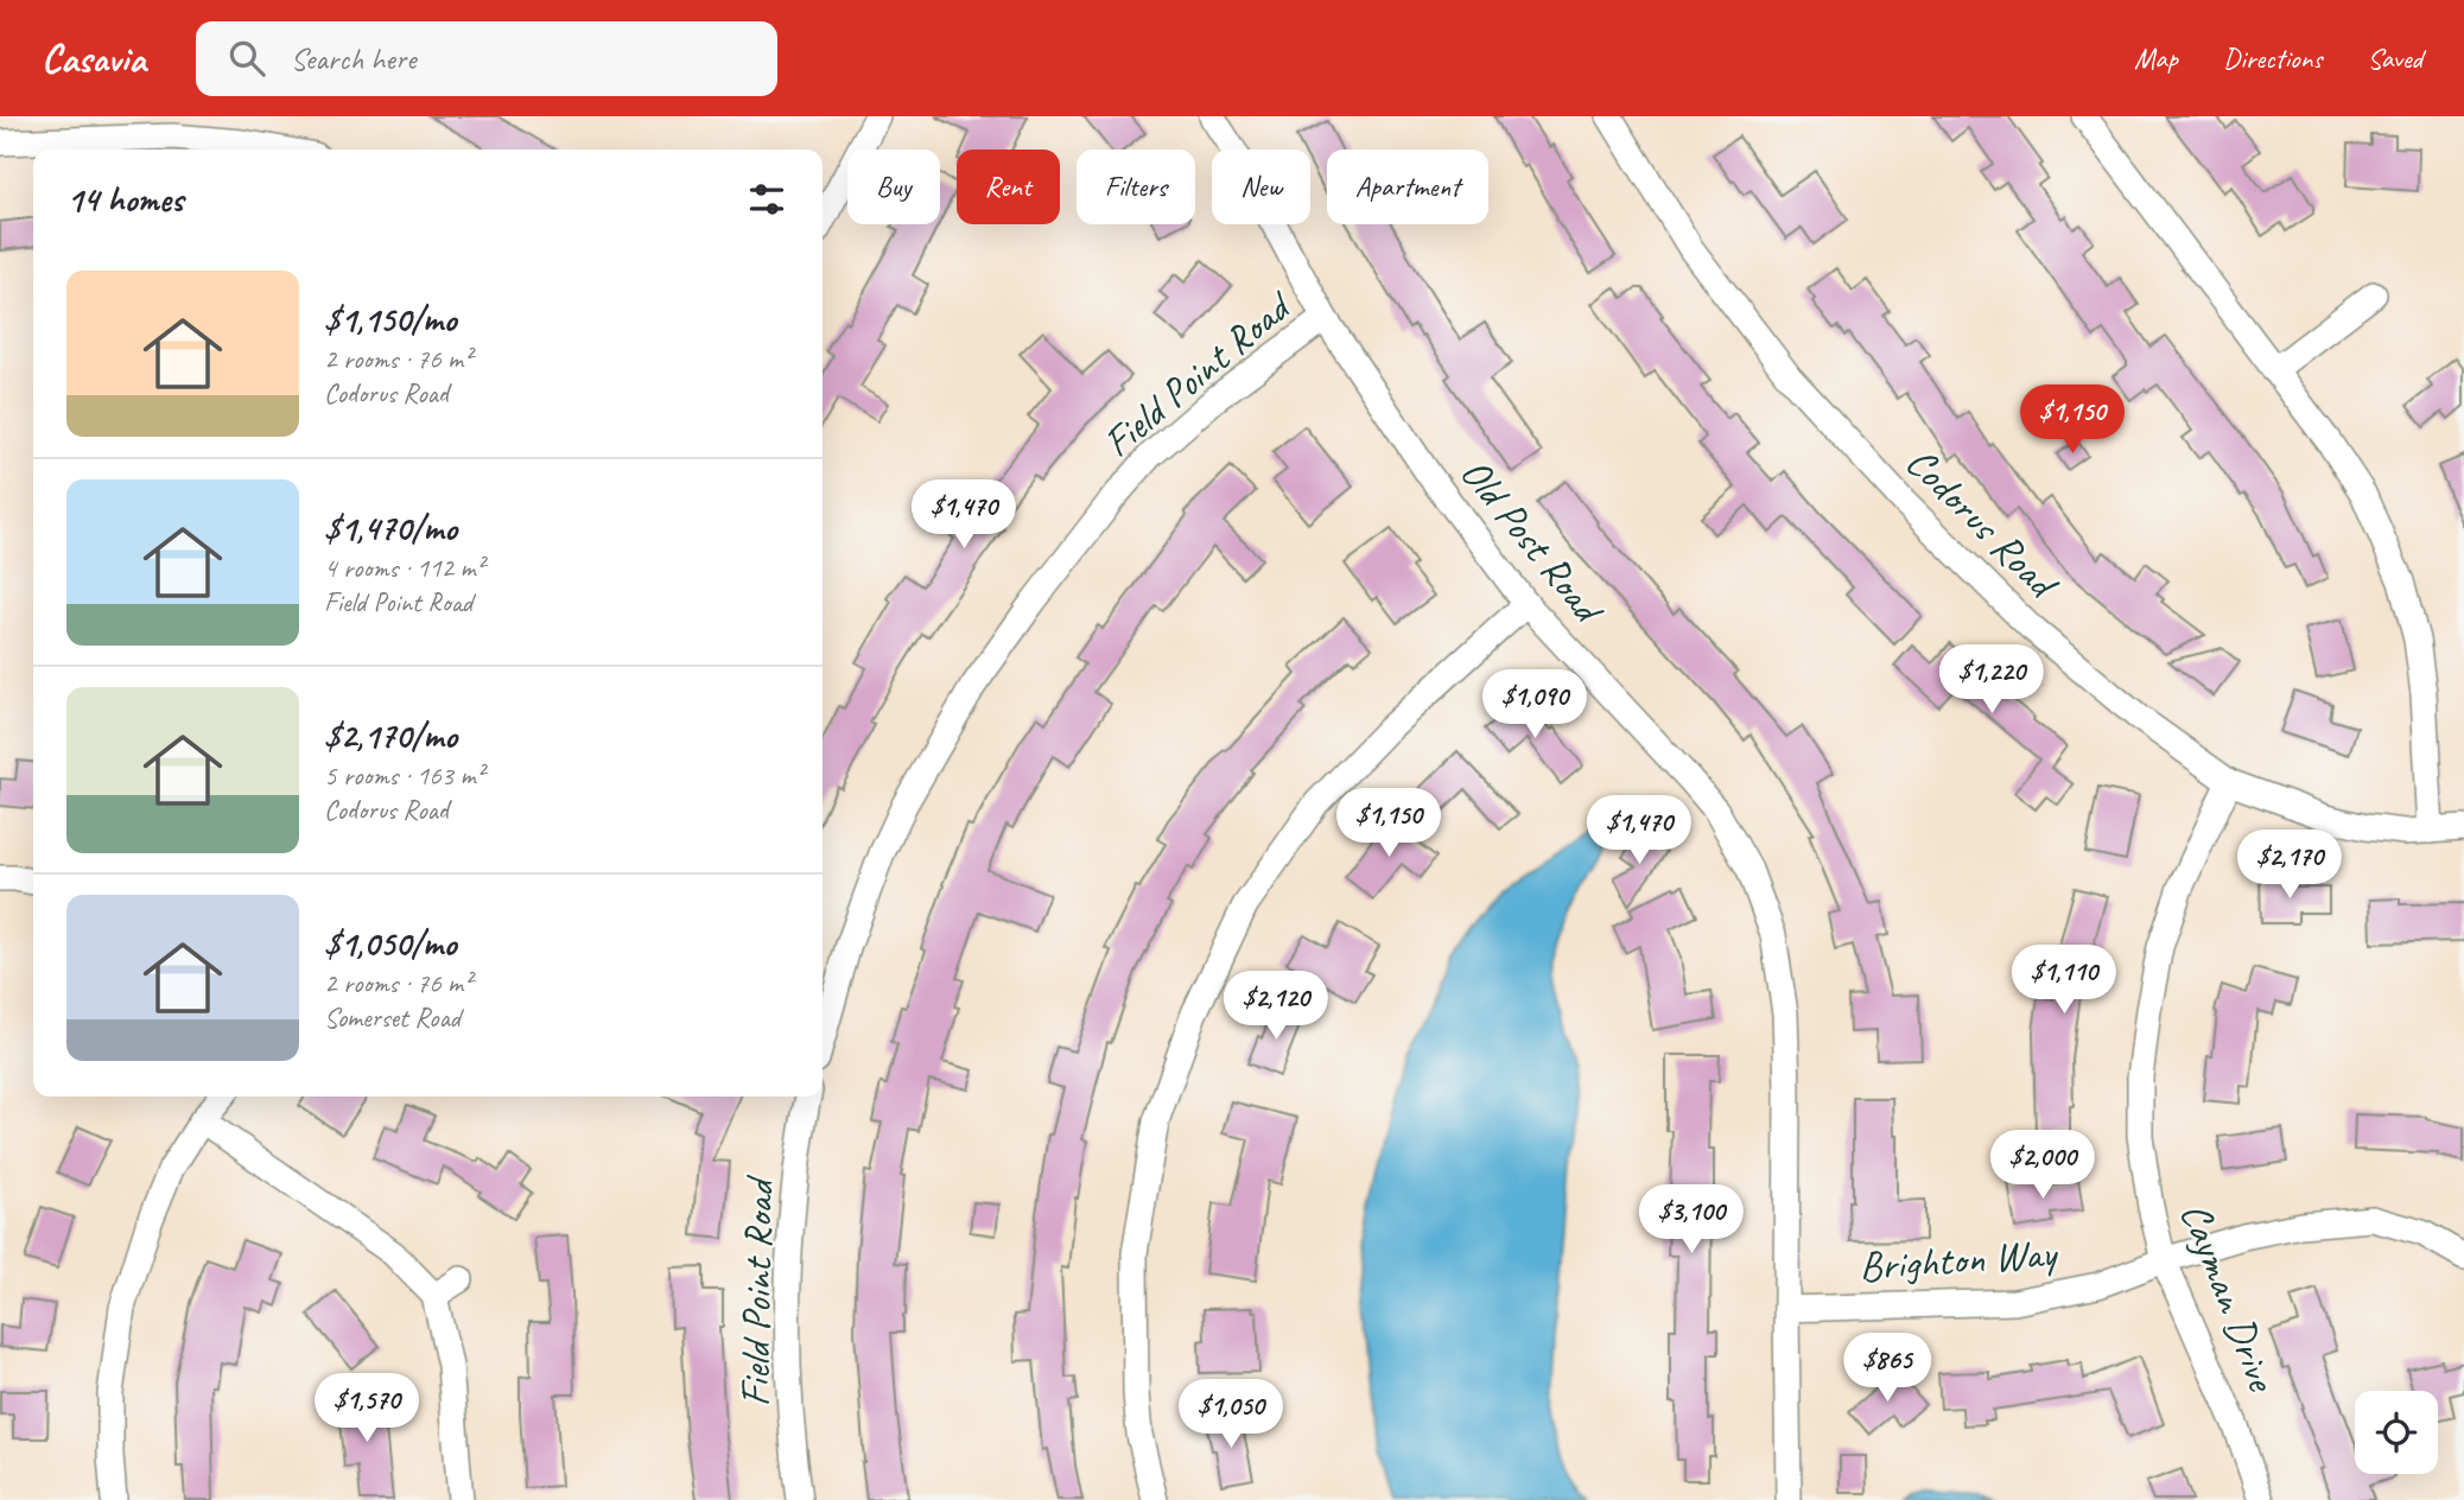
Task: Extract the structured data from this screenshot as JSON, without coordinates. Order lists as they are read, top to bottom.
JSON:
{
  "streets": {
    "street": [
      "Field Point Road",
      "Codorus Road",
      "Old Post Road",
      "Brighton Way",
      "Cayman Drive"
    ]
  },
  "crossings": [
    ["Field Point Road", "Old Post Road"],
    ["Codorus Road", "Cayman Drive"],
    ["Old Post Road", "Brighton Way"],
    ["Brighton Way", "Cayman Drive"]
  ],
  "page": {
    "header": "Casavia",
    "search": "Search here",
    "nav": ["Map", "Directions", "Saved"],
    "chip": [
      "Buy",
      "Rent",
      "Filters",
      "New",
      "Apartment"
    ],
    "heading": "14 homes",
    "list": [
      {
        "name": "$1,150/mo",
        "note": "2 rooms · 76 m² · Codorus Road"
      },
      {
        "name": "$1,470/mo",
        "note": "4 rooms · 112 m² · Field Point Road"
      },
      {
        "name": "$2,170/mo",
        "note": "5 rooms · 163 m² · Codorus Road"
      },
      {
        "name": "$1,050/mo",
        "note": "2 rooms · 76 m² · Somerset Road"
      }
    ],
    "price": [
      "$1,150",
      "$1,470",
      "$1,220",
      "$1,090",
      "$1,150",
      "$1,470",
      "$2,170",
      "$1,110",
      "$2,120",
      "$2,000",
      "$3,100",
      "$865",
      "$1,570",
      "$1,050"
    ]
  }
}
